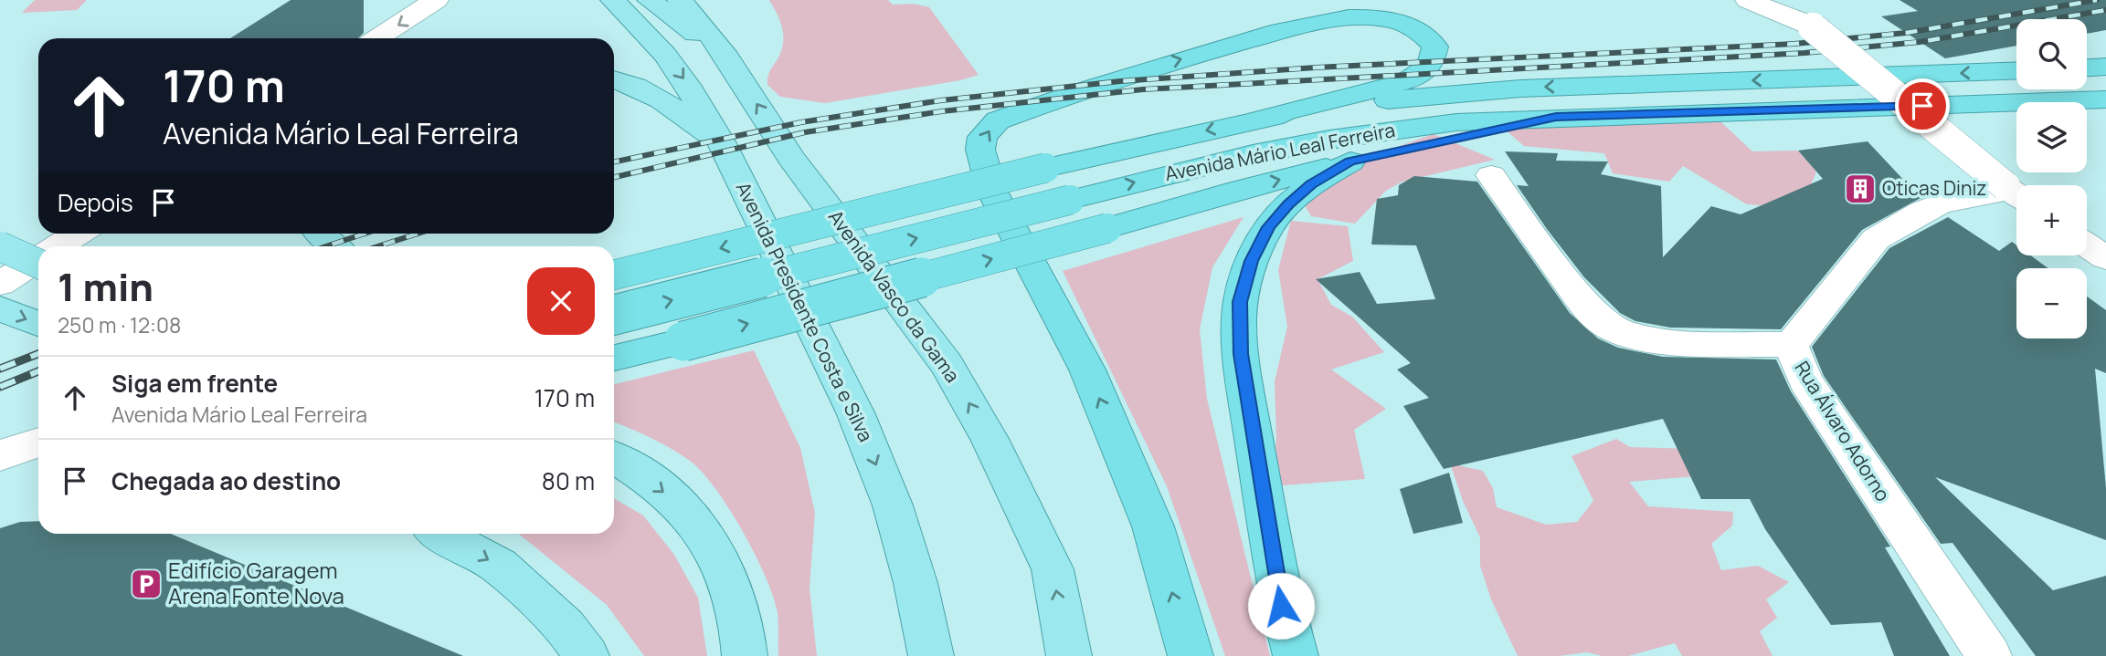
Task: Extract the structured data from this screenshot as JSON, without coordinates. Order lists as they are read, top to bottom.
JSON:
{
  "streets": {
    "highway": ["Avenida Mário Leal Ferreira"],
    "main road": ["Avenida Vasco da Gama", "Avenida Presidente Costa e Silva"],
    "street": ["Rua Álvaro Adorno"]
  },
  "places": {
    "building": ["Oticas Diniz"],
    "parking": ["Edifício Garagem Arena Fonte Nova"]
  },
  "page": {
    "map_buttons": ["+", "−"],
    "turn": ["170 m", "Avenida Mário Leal Ferreira"],
    "then": "Depois",
    "heading": ["1 min", "250 m · 12:08"],
    "list": [
      {
        "name": "Siga em frente",
        "note": "Avenida Mário Leal Ferreira",
        "value": "170 m"
      },
      {
        "name": "Chegada ao destino",
        "value": "80 m"
      }
    ]
  }
}
